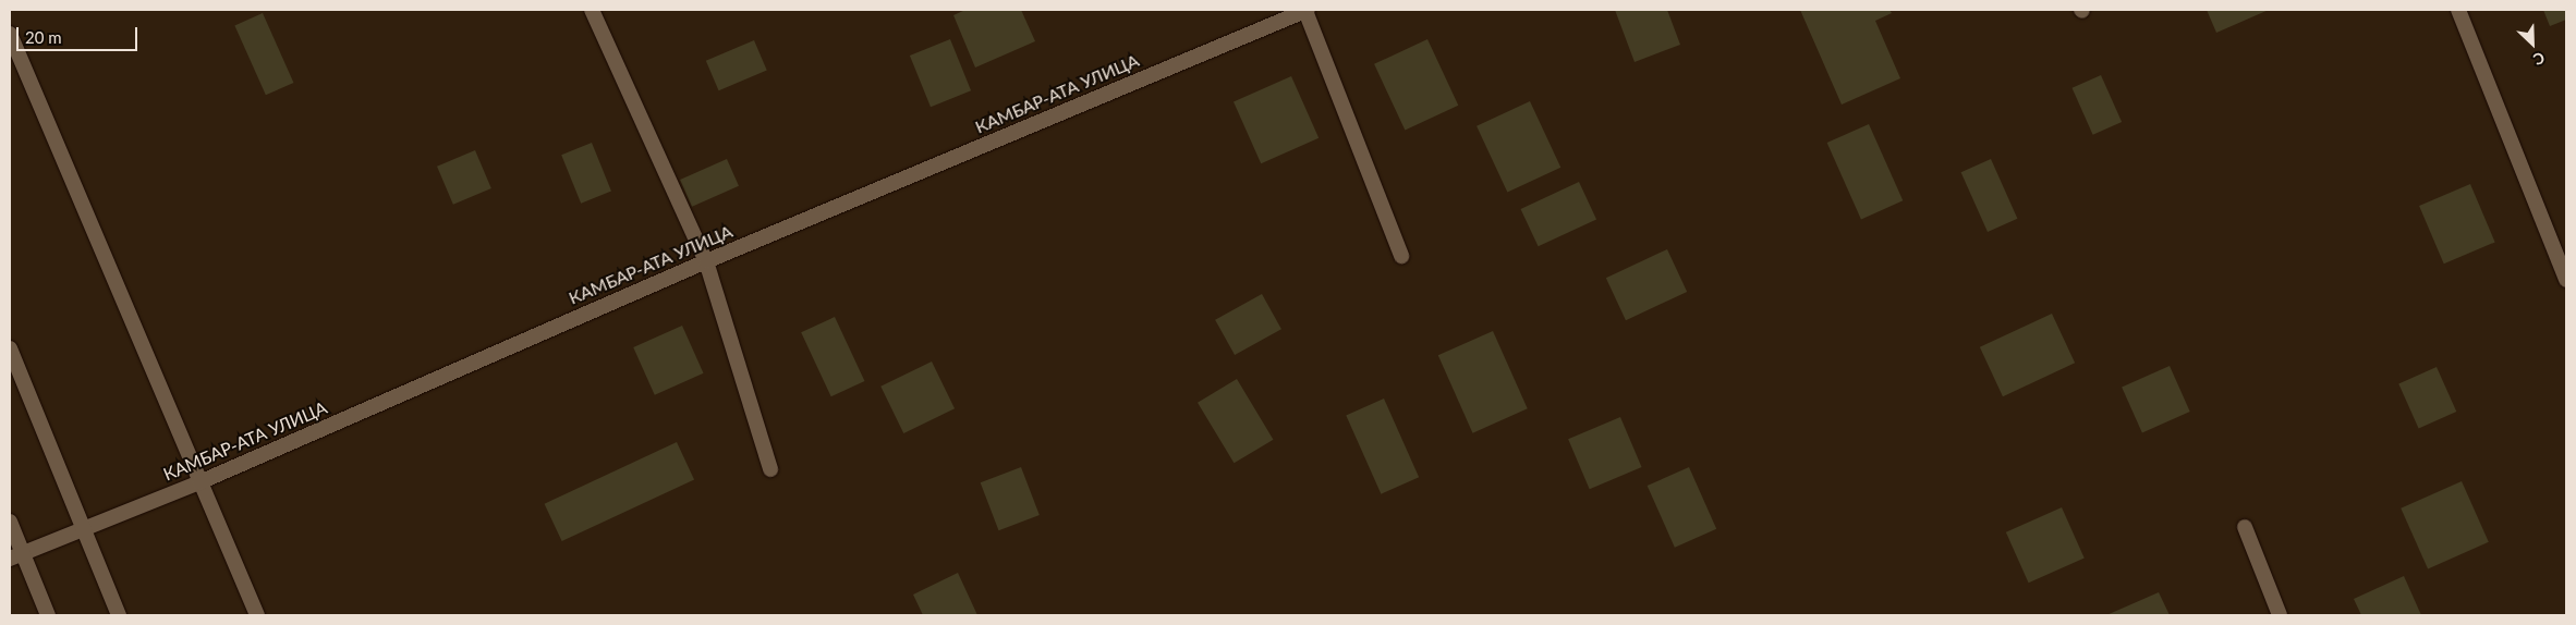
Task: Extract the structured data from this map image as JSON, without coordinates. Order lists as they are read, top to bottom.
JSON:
{
  "streets": {
    "street": ["КАМБАР-АТА УЛИЦА"]
  },
  "scale_bar": "20 m",
  "north": "bottom right"
}
